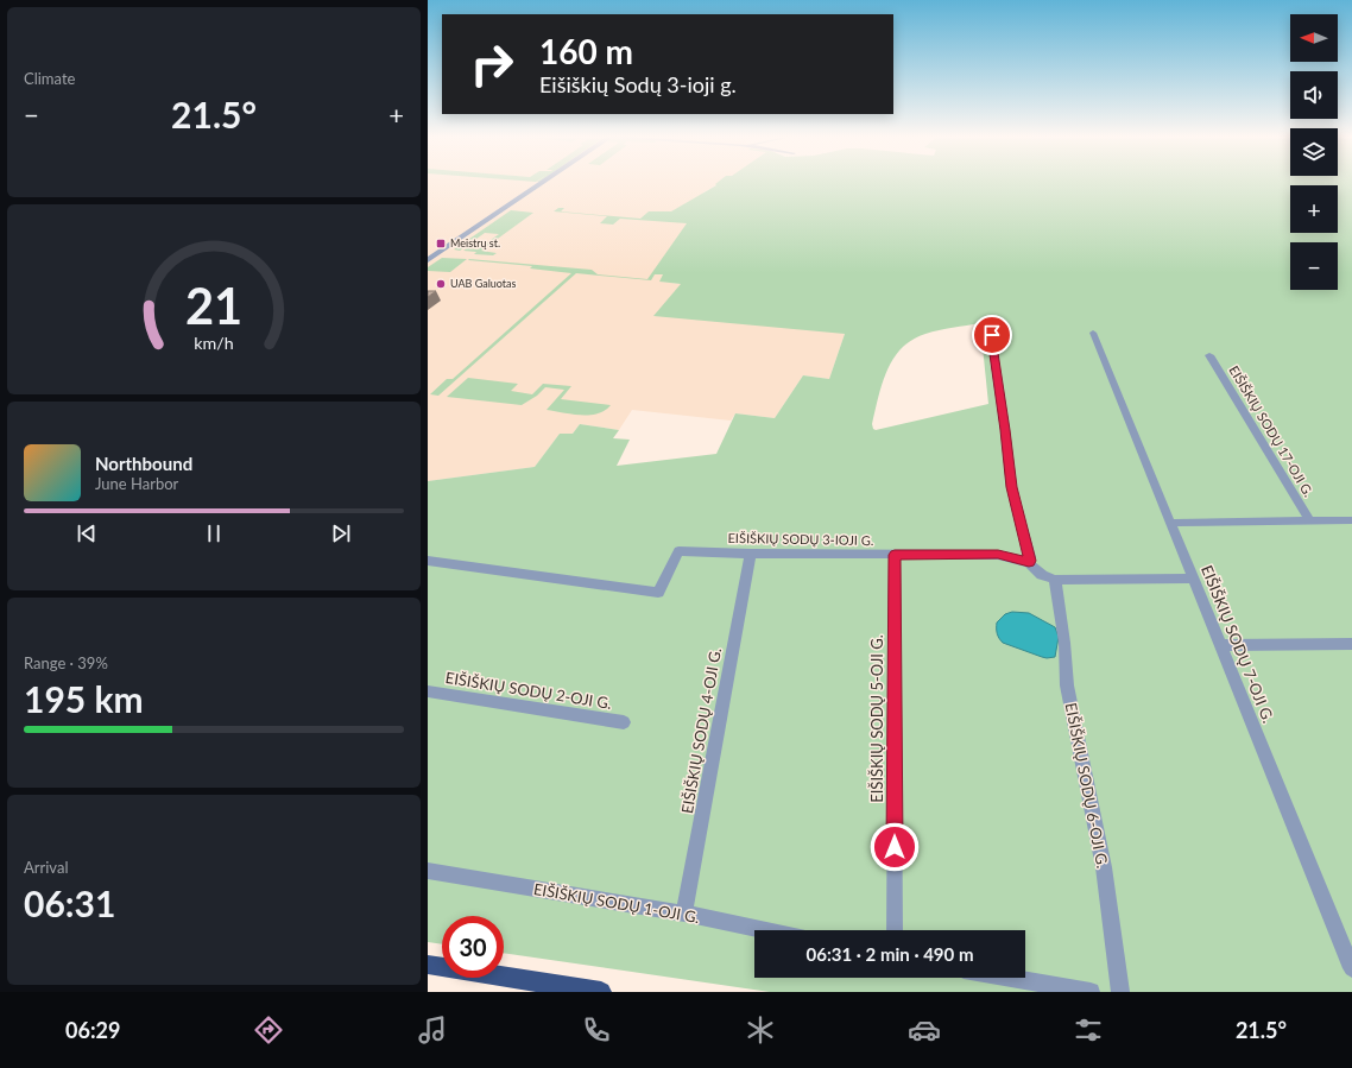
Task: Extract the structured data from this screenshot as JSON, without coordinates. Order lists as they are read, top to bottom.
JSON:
{
  "streets": {
    "street": [
      "EIŠIŠKIŲ SODŲ 17-OJI G.",
      "EIŠIŠKIŲ SODŲ 3-IOJI G.",
      "EIŠIŠKIŲ SODŲ 7-OJI G.",
      "EIŠIŠKIŲ SODŲ 2-OJI G.",
      "EIŠIŠKIŲ SODŲ 5-OJI G.",
      "EIŠIŠKIŲ SODŲ 4-OJI G.",
      "EIŠIŠKIŲ SODŲ 6-OJI G.",
      "EIŠIŠKIŲ SODŲ 1-OJI G."
    ]
  },
  "crossings": [
    ["EIŠIŠKIŲ SODŲ 3-IOJI G.", "EIŠIŠKIŲ SODŲ 7-OJI G."],
    ["EIŠIŠKIŲ SODŲ 3-IOJI G.", "EIŠIŠKIŲ SODŲ 5-OJI G."],
    ["EIŠIŠKIŲ SODŲ 3-IOJI G.", "EIŠIŠKIŲ SODŲ 4-OJI G."],
    ["EIŠIŠKIŲ SODŲ 3-IOJI G.", "EIŠIŠKIŲ SODŲ 6-OJI G."],
    ["EIŠIŠKIŲ SODŲ 4-OJI G.", "EIŠIŠKIŲ SODŲ 1-OJI G."]
  ],
  "places": {
    "transit": ["Meistrų st."],
    "other": ["UAB Galuotas"]
  },
  "north": "left",
  "page": {
    "tile": [
      "Climate",
      ["Range · 39%", "195 km"],
      ["Arrival", "06:31"]
    ],
    "map_buttons": ["+", "−"],
    "turn": ["160 m", "Eišiškių Sodų 3-ioji g."],
    "heat": ["−", "21.5°", "+"],
    "song": ["Northbound", "June Harbor"],
    "limit": "30",
    "trip": "06:31 · 2 min · 490 m",
    "tabs": ["06:29", "21.5°"],
    "gauge": ["21", "km/h"]
  }
}
